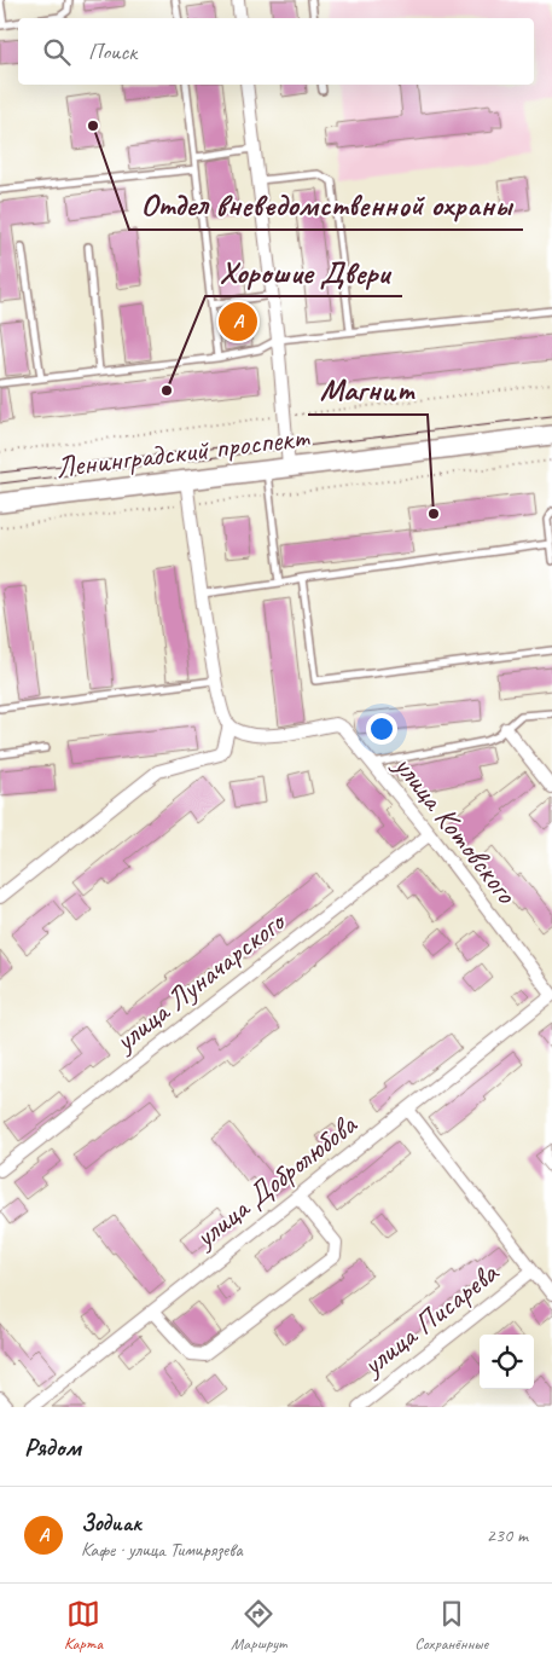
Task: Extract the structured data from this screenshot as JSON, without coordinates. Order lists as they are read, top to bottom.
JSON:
{
  "streets": {
    "main road": ["Ленинградский проспект"],
    "street": [
      "улица Котовского",
      "улица Луначарского",
      "улица Добролюбова",
      "улица Писарева"
    ]
  },
  "crossings": [
    ["улица Котовского", "улица Луначарского"],
    ["улица Котовского", "улица Добролюбова"]
  ],
  "places": ["Отдел вневедомственной охраны", "Хорошие Двери", "Магнит"],
  "page": {
    "search": "Поиск",
    "pins": "A",
    "heading": "Рядом",
    "list": [
      {
        "mark": "A",
        "name": "Зодиак",
        "note": "Кафе · улица Тимирязева",
        "value": "230 m"
      }
    ],
    "nav": ["Карта", "Маршрут", "Сохранённые"]
  }
}
